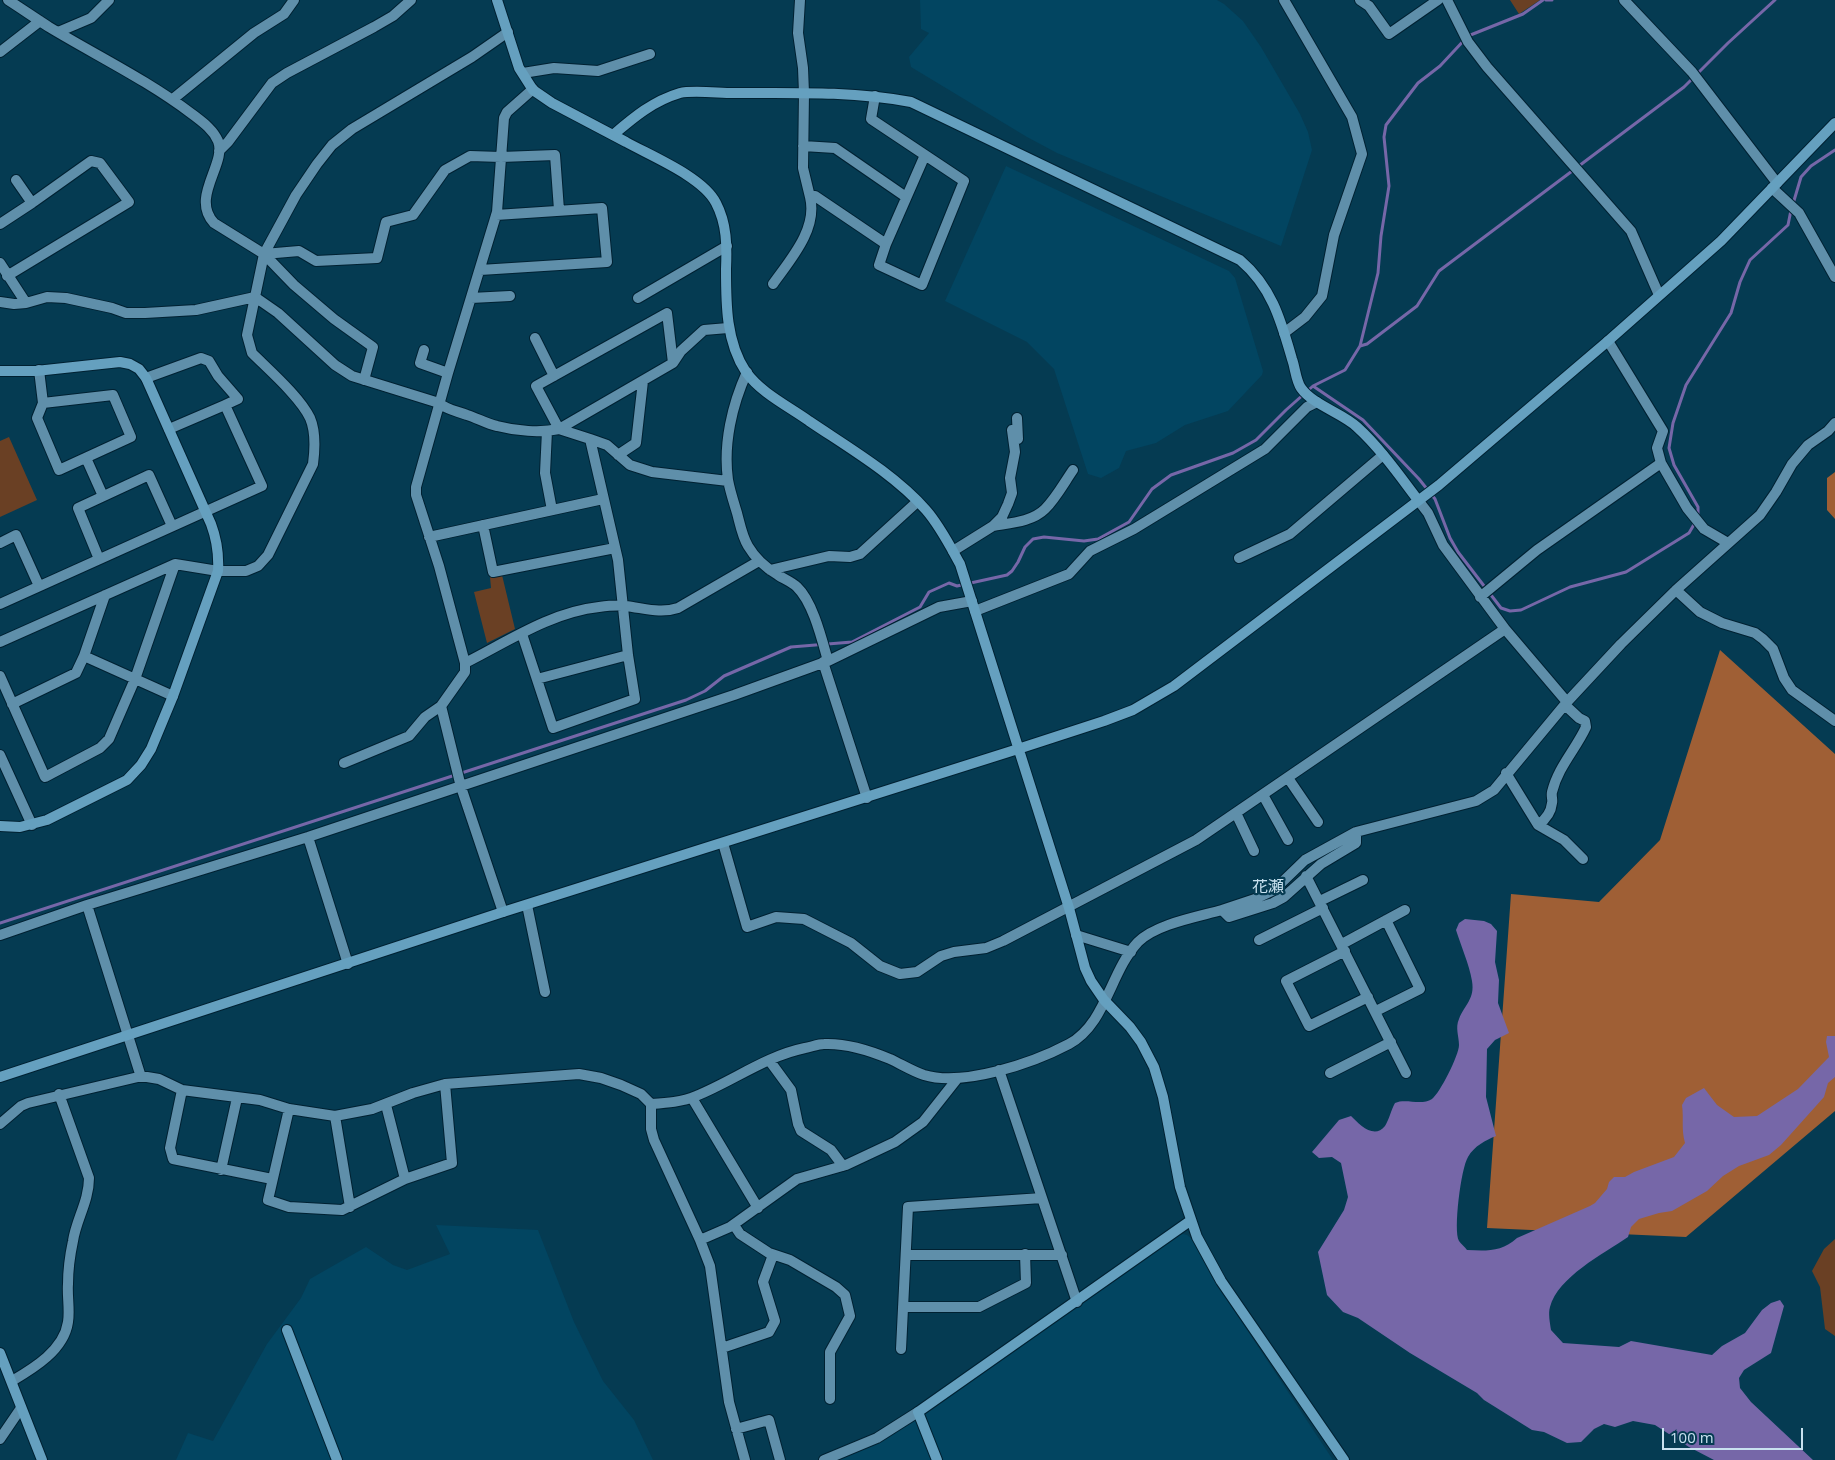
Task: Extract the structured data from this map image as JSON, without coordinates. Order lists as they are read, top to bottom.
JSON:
{
  "districts": ["花瀬"],
  "scale_bar": "100 m"
}
